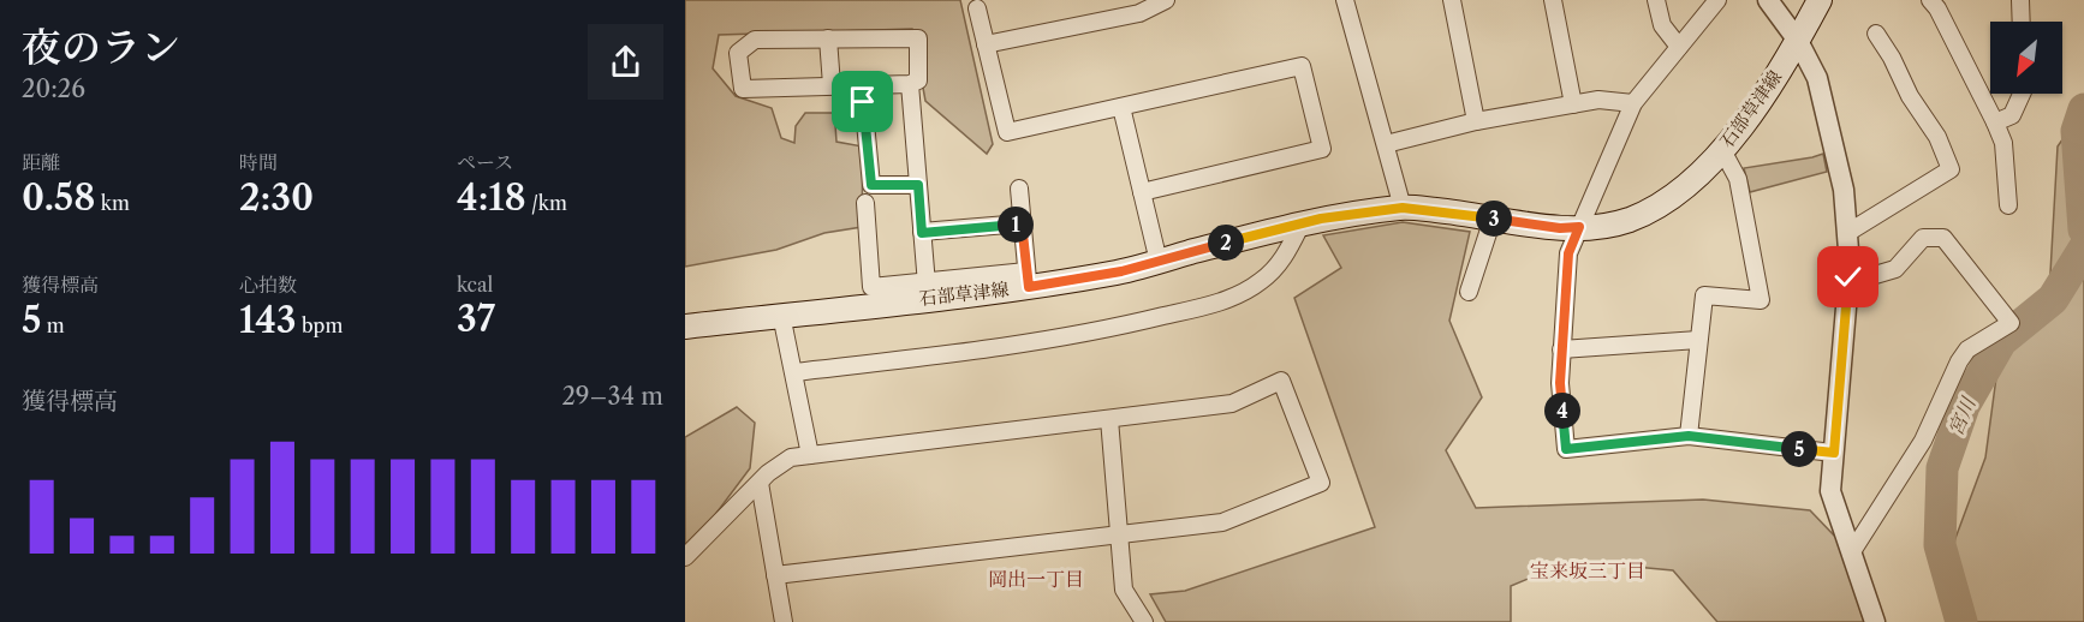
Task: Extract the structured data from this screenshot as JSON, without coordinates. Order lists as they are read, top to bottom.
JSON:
{
  "streets": {
    "main road": ["石部草津線"]
  },
  "districts": ["宝来坂三丁目", "岡出一丁目"],
  "water": ["宮川"],
  "north": "bottom left",
  "page": {
    "heading": ["夜のラン", "20:26"],
    "stats": [
      ["距離", "0.58 km"],
      ["時間", "2:30"],
      ["ペース", "4:18 /km"],
      ["獲得標高", "5 m"],
      ["心拍数", "143 bpm"],
      ["kcal", "37"]
    ],
    "pins": [
      "3",
      "1",
      "2",
      "4",
      "5"
    ],
    "chart": ["獲得標高", "29–34 m"]
  }
}
